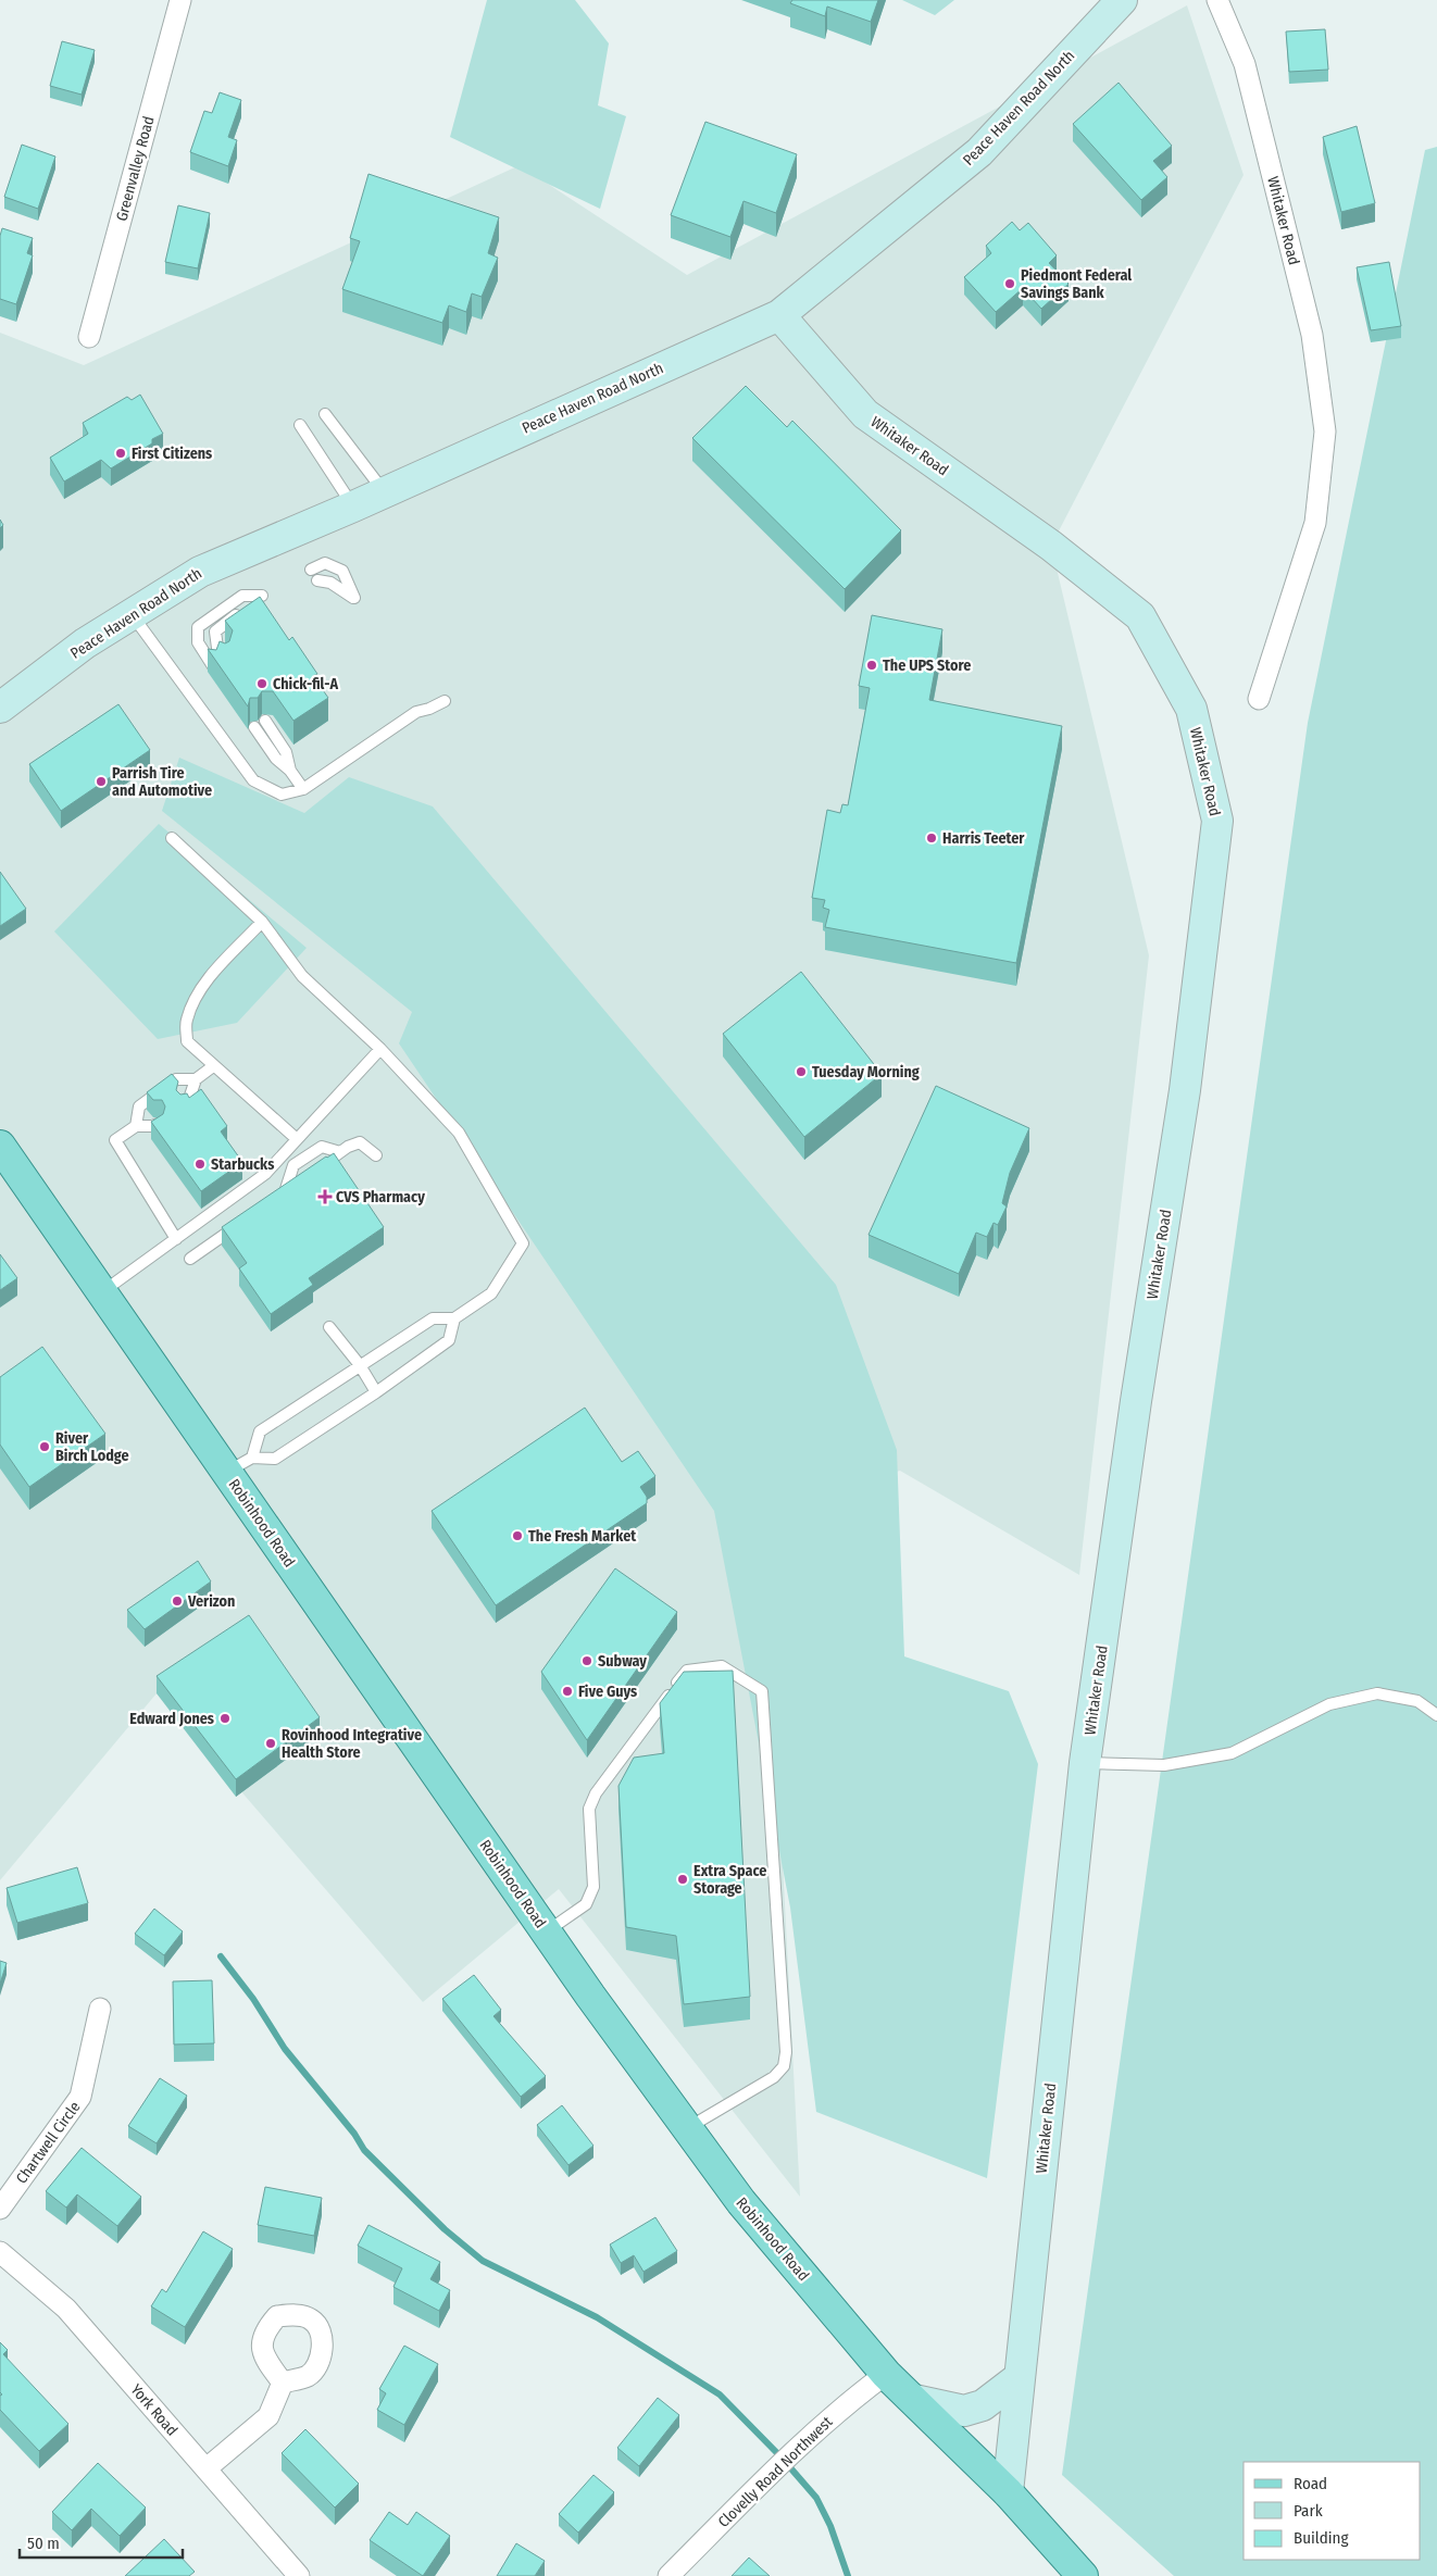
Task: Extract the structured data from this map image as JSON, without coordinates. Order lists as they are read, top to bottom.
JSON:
{
  "streets": {
    "main road": ["Robinhood Road"],
    "street": [
      "Peace Haven Road North",
      "Greenvalley Road",
      "Whitaker Road",
      "Chartwell Circle",
      "York Road",
      "Clovelly Road Northwest"
    ]
  },
  "crossings": [
    ["Peace Haven Road North", "Whitaker Road"],
    ["Whitaker Road", "Robinhood Road"],
    ["Robinhood Road", "Clovelly Road Northwest"]
  ],
  "places": {
    "other": [
      "Piedmont Federal Savings Bank",
      "First Citizens",
      "The UPS Store",
      "Chick-fil-A",
      "Parrish Tire and Automotive",
      "Harris Teeter",
      "Tuesday Morning",
      "Starbucks",
      "River Birch Lodge",
      "The Fresh Market",
      "Verizon",
      "Subway",
      "Five Guys",
      "Edward Jones",
      "Rovinhood Integrative Health Store",
      "Extra Space Storage"
    ],
    "health": ["CVS Pharmacy"]
  },
  "legend": ["Road", "Park", "Building"],
  "scale_bar": "50 m"
}
